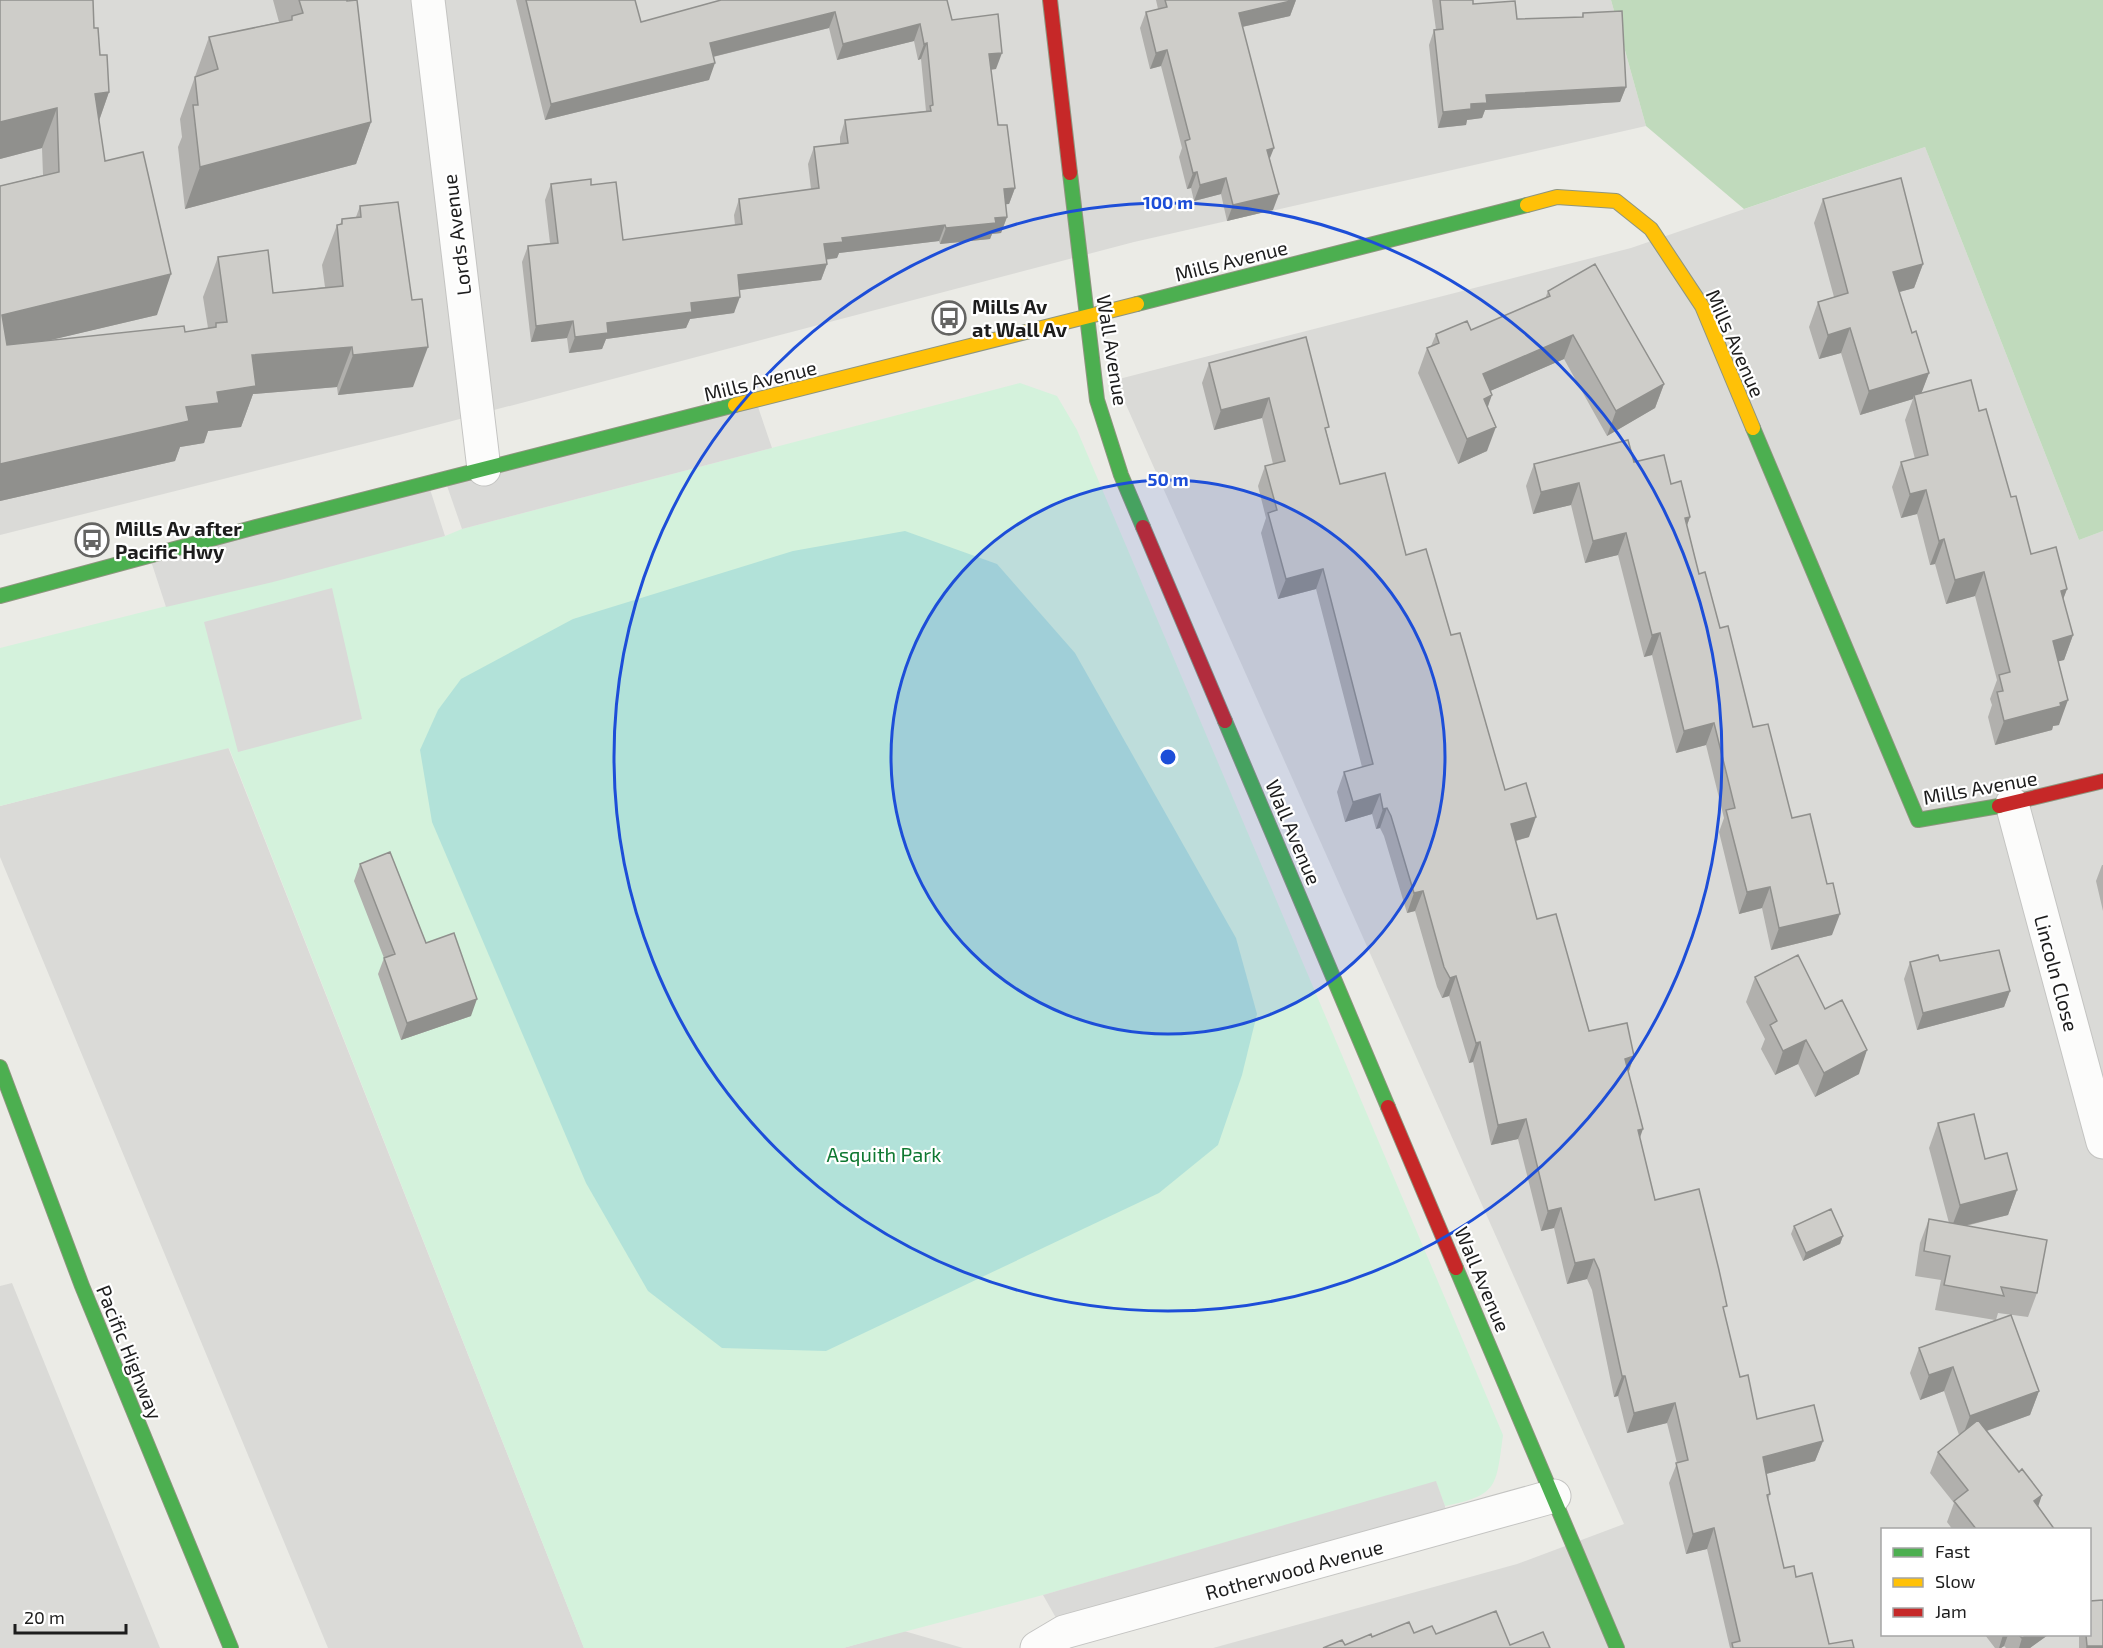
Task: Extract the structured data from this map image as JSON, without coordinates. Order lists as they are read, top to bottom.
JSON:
{
  "streets": {
    "street": [
      "Lords Avenue",
      "Mills Avenue",
      "Wall Avenue",
      "Lincoln Close",
      "Pacific Highway",
      "Rotherwood Avenue"
    ]
  },
  "crossings": [
    ["Lords Avenue", "Mills Avenue"],
    ["Mills Avenue", "Wall Avenue"],
    ["Mills Avenue", "Lincoln Close"],
    ["Wall Avenue", "Rotherwood Avenue"]
  ],
  "parks": ["Asquith Park"],
  "places": {
    "bus stop": ["Mills Av at Wall Av", "Mills Av after Pacific Hwy"]
  },
  "legend": ["Fast", "Slow", "Jam"],
  "scale_bar": "20 m",
  "rings": ["100 m", "50 m"]
}
